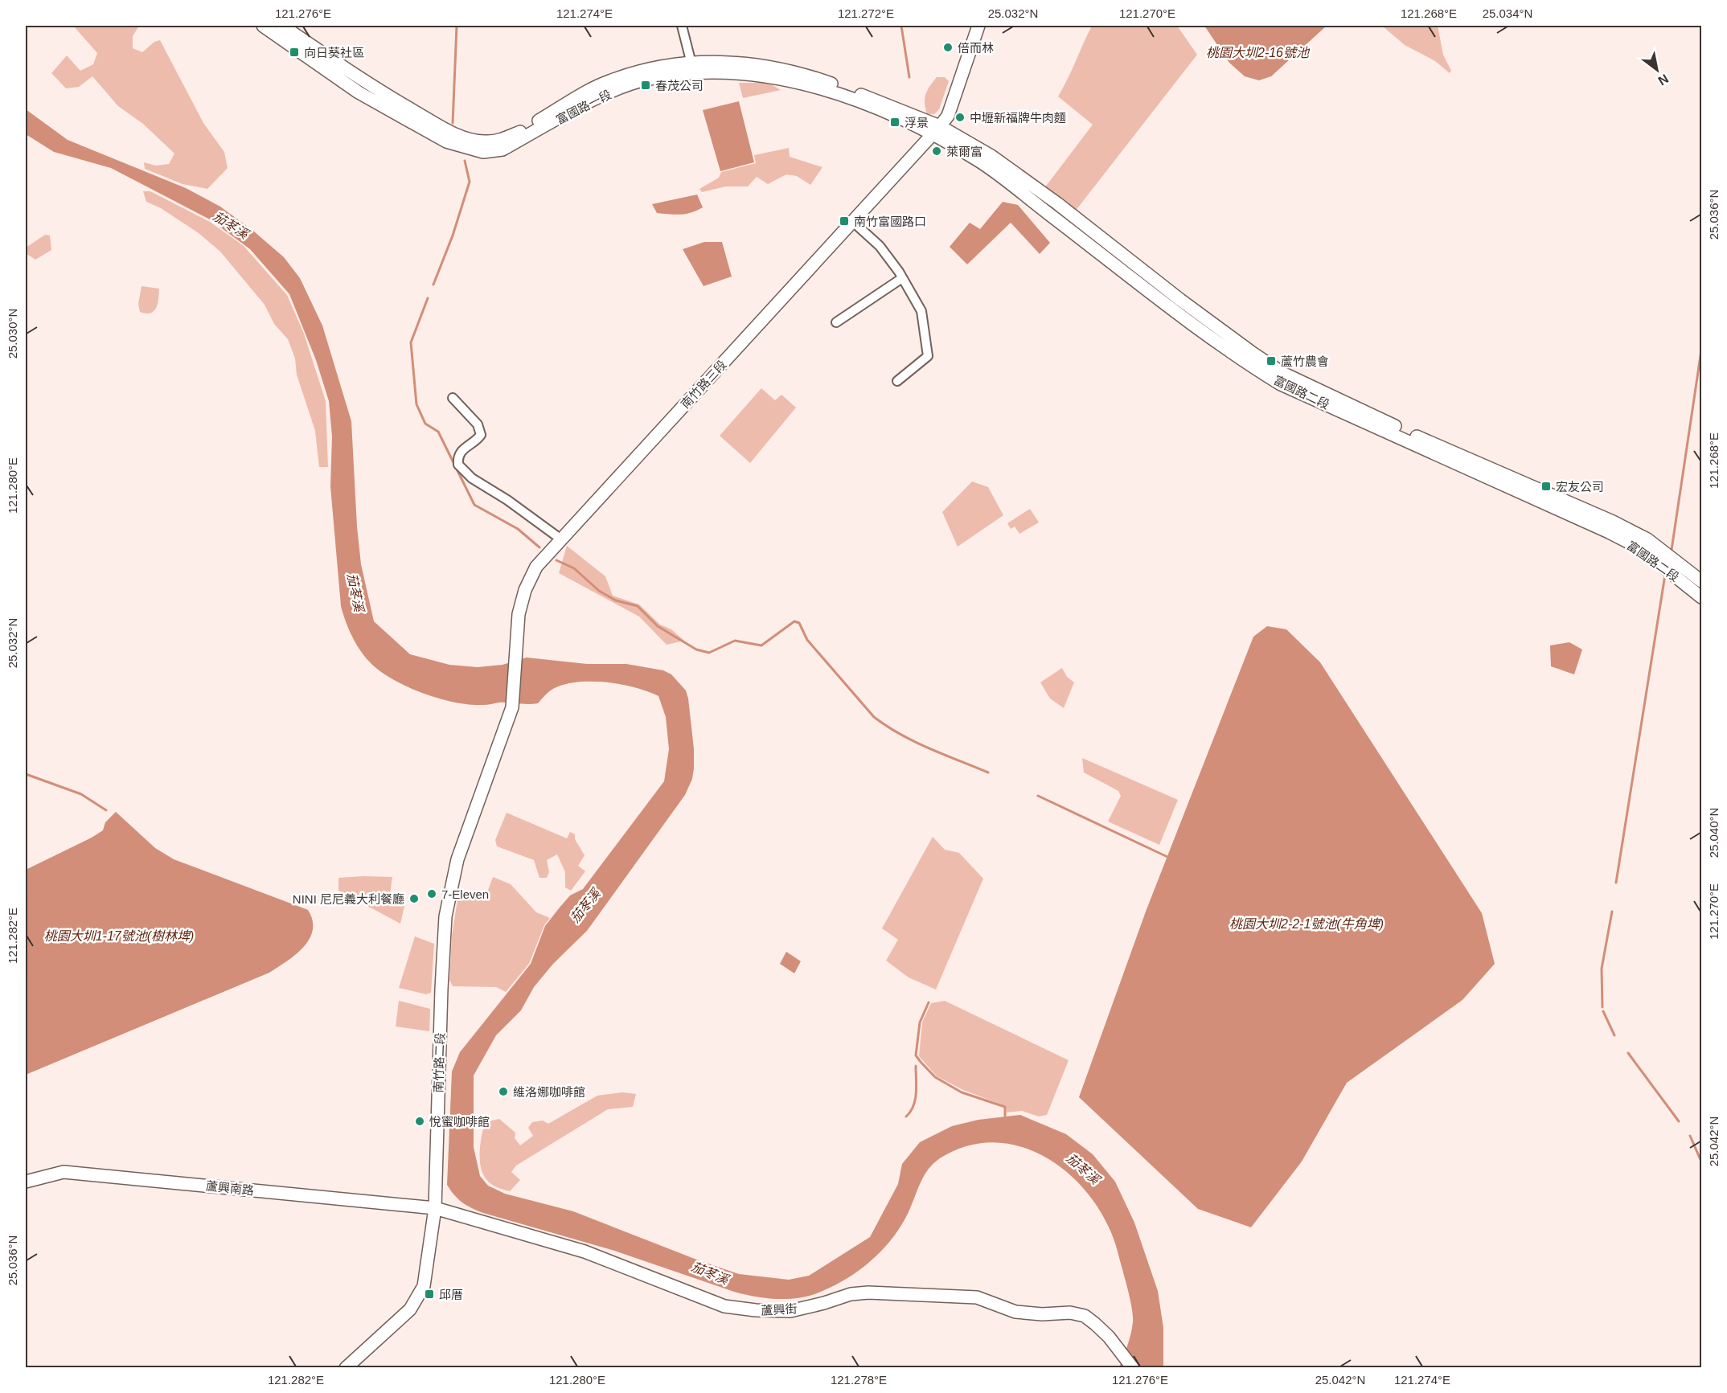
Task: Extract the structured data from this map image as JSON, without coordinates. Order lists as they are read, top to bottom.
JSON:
{
  "streets": {
    "street": [
      "富國路一段",
      "南竹路三段",
      "富國路二段",
      "南竹路二段",
      "蘆興南路",
      "蘆興街"
    ]
  },
  "crossings": [
    ["富國路一段", "南竹路三段"],
    ["富國路一段", "富國路二段"],
    ["南竹路三段", "富國路二段"],
    ["南竹路三段", "南竹路二段"],
    ["南竹路二段", "蘆興南路"],
    ["南竹路二段", "蘆興街"],
    ["蘆興南路", "蘆興街"]
  ],
  "water": [
    "桃園大圳2-16號池",
    "茄苳溪",
    "桃園大圳2-2-1號池(牛角埤)",
    "桃園大圳1-17號池(樹林埤)"
  ],
  "places": {
    "other": [
      "倍而林",
      "中壢新福牌牛肉麵",
      "萊爾富",
      "7-Eleven",
      "NINI 尼尼義大利餐廳",
      "維洛娜咖啡館",
      "悅蜜咖啡館"
    ],
    "transit": [
      "向日葵社區",
      "春茂公司",
      "浮景",
      "南竹富國路口",
      "蘆竹農會",
      "宏友公司",
      "邱厝"
    ]
  },
  "north": "bottom right",
  "coordinates": [
    "121.276°E",
    "121.274°E",
    "121.272°E",
    "25.032°N",
    "121.270°E",
    "121.268°E",
    "25.034°N",
    "25.036°N",
    "25.030°N",
    "121.280°E",
    "25.040°N",
    "121.282°E",
    "25.042°N",
    "121.278°E"
  ]
}
